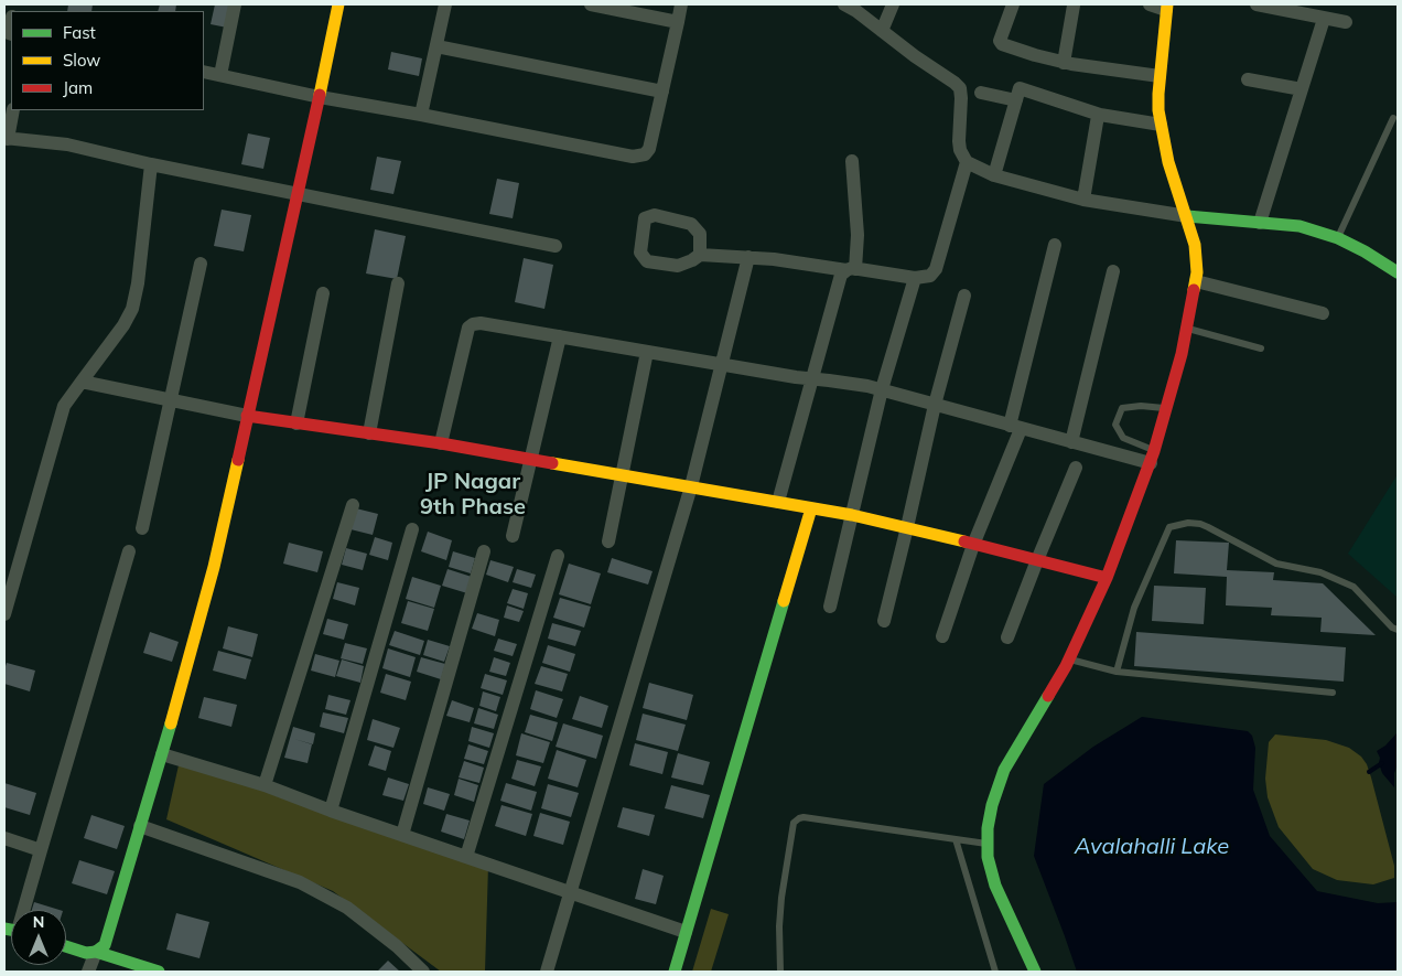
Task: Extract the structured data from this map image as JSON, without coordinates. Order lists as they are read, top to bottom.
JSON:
{
  "districts": ["JP Nagar 9th Phase"],
  "water": ["Avalahalli Lake"],
  "legend": ["Fast", "Slow", "Jam"],
  "north": "top"
}
